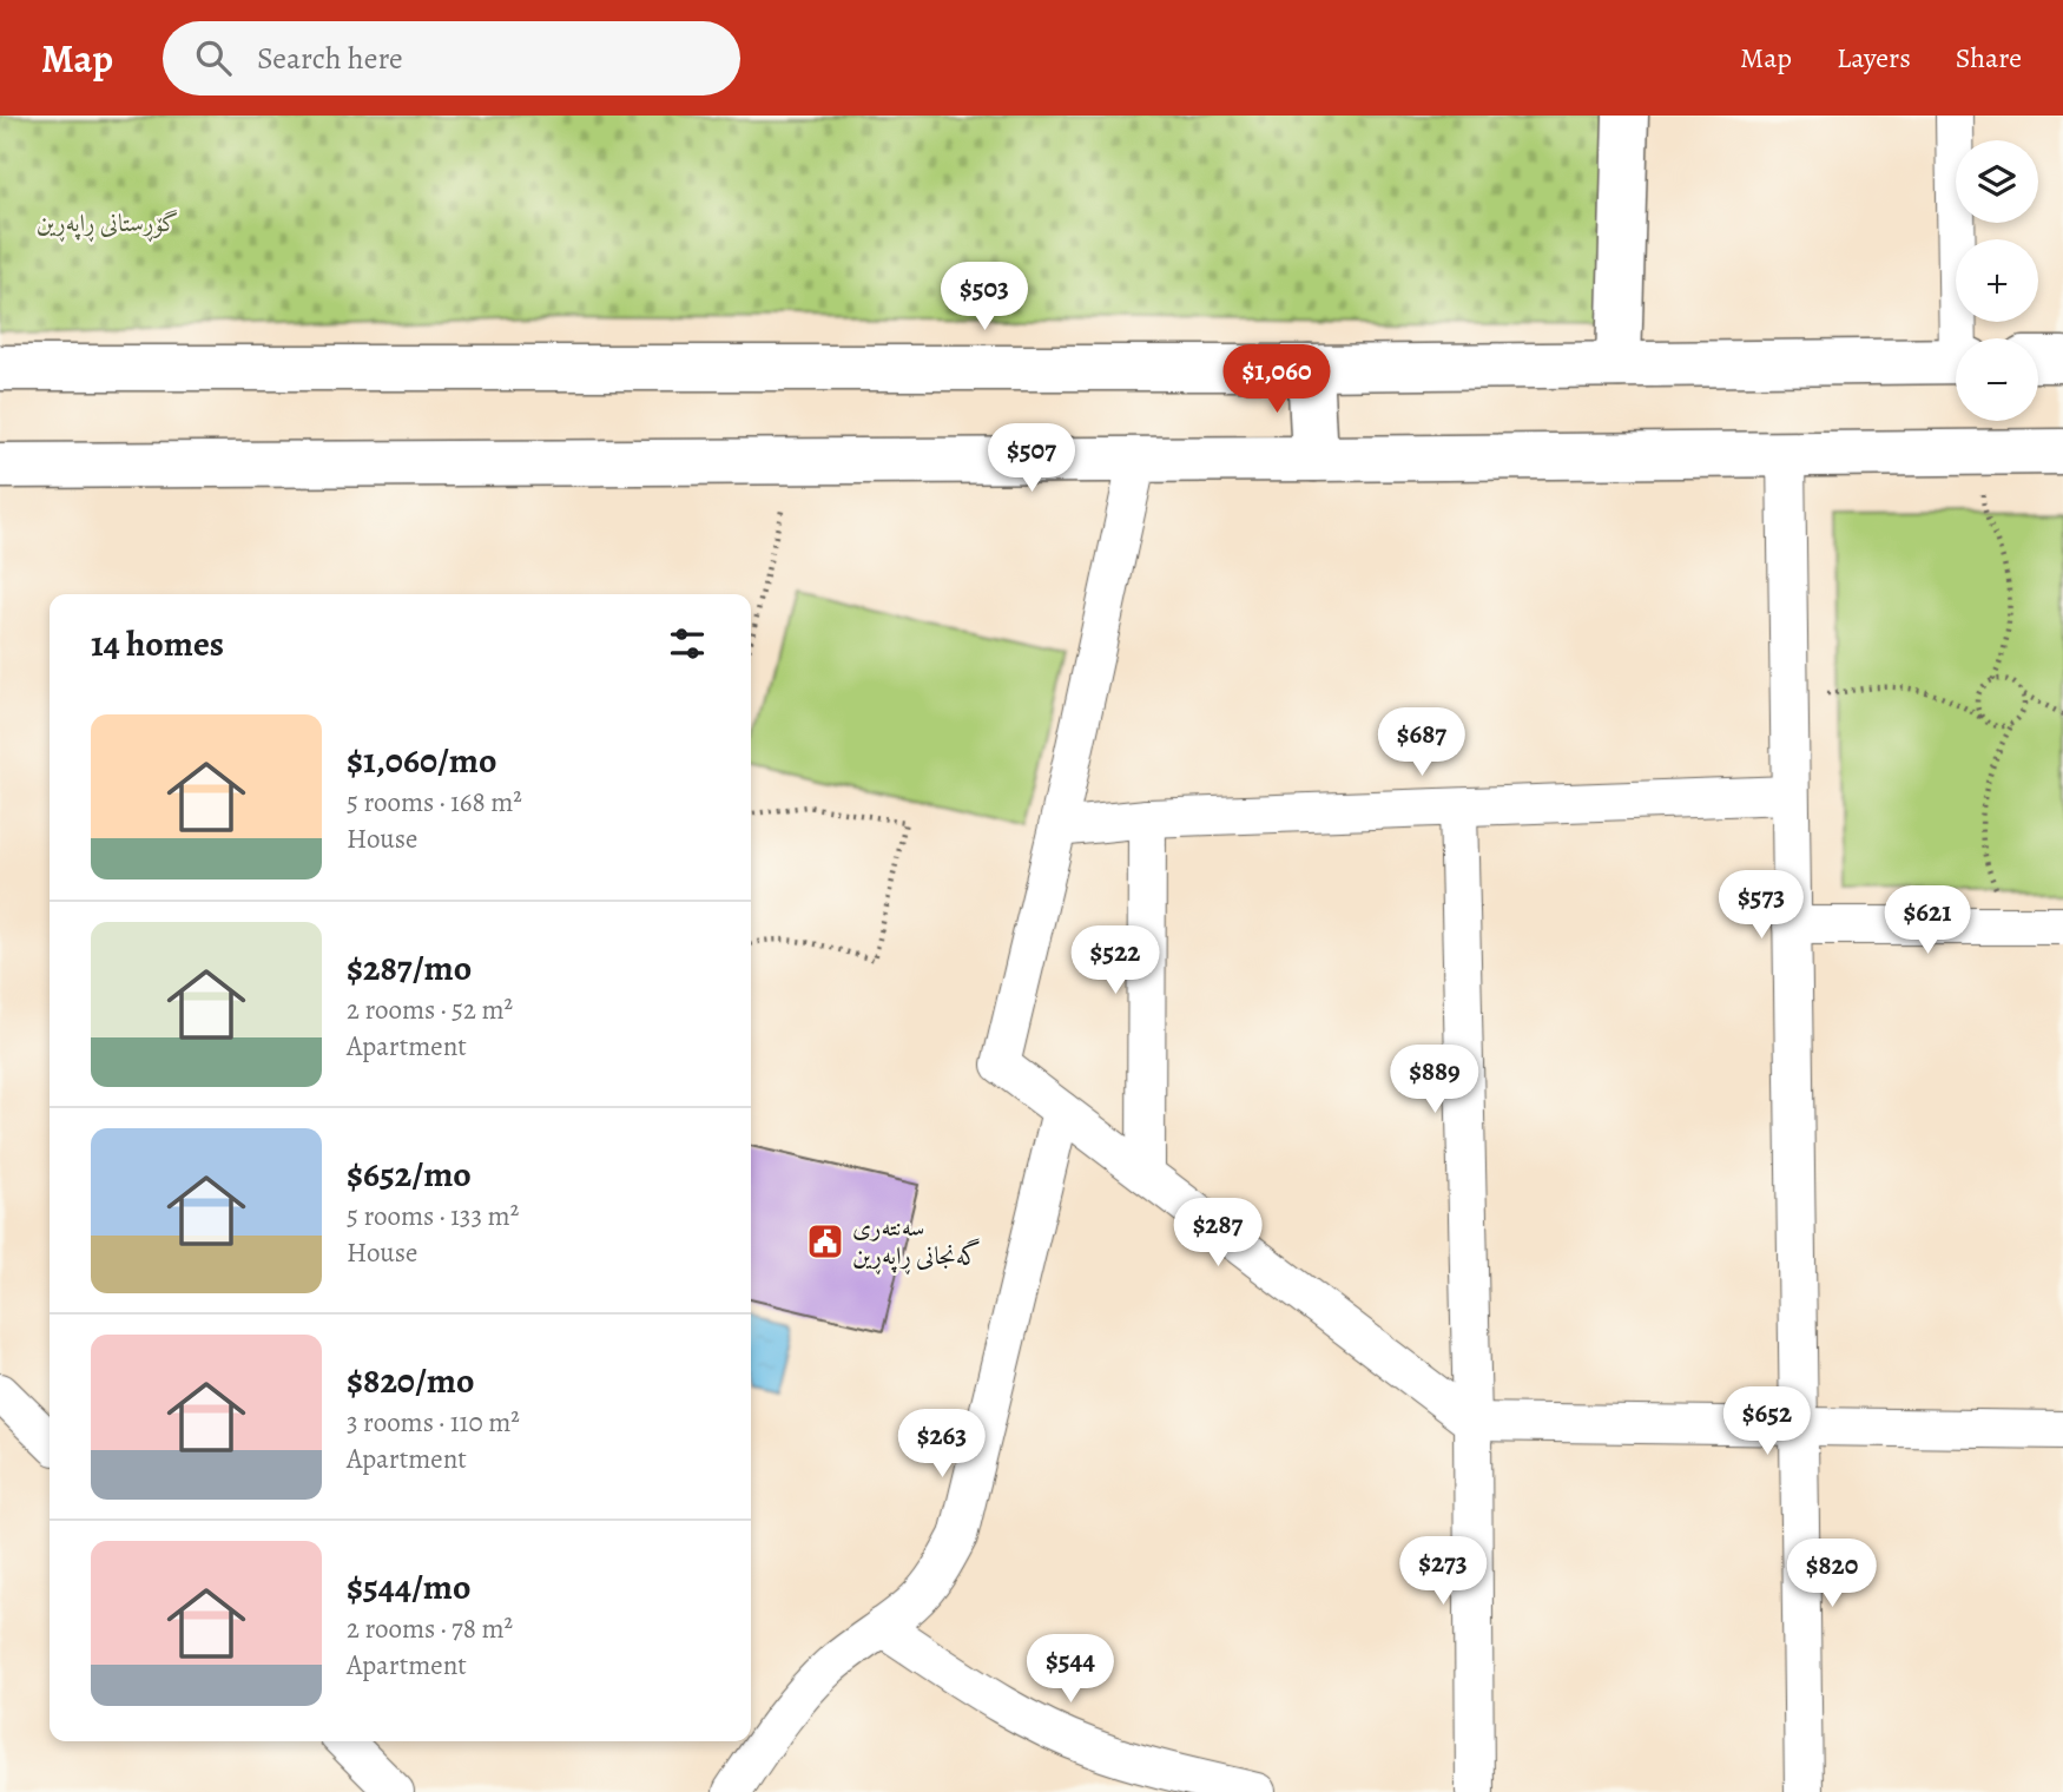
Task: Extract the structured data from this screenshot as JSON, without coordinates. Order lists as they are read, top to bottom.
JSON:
{
  "parks": ["گۆڕستانی ڕاپەڕین"],
  "places": {
    "public building": ["سەنتەری گەنجانی ڕاپەڕین"]
  },
  "page": {
    "header": "Map",
    "search": "Search here",
    "nav": ["Map", "Layers", "Share"],
    "map_buttons": ["+", "−"],
    "price": [
      "$503",
      "$1,060",
      "$507",
      "$687",
      "$573",
      "$621",
      "$522",
      "$889",
      "$287",
      "$652",
      "$263",
      "$273",
      "$820",
      "$544"
    ],
    "heading": "14 homes",
    "list": [
      {
        "name": "$1,060/mo",
        "note": "5 rooms · 168 m² · House"
      },
      {
        "name": "$287/mo",
        "note": "2 rooms · 52 m² · Apartment"
      },
      {
        "name": "$652/mo",
        "note": "5 rooms · 133 m² · House"
      },
      {
        "name": "$820/mo",
        "note": "3 rooms · 110 m² · Apartment"
      },
      {
        "name": "$544/mo",
        "note": "2 rooms · 78 m² · Apartment"
      }
    ]
  }
}
